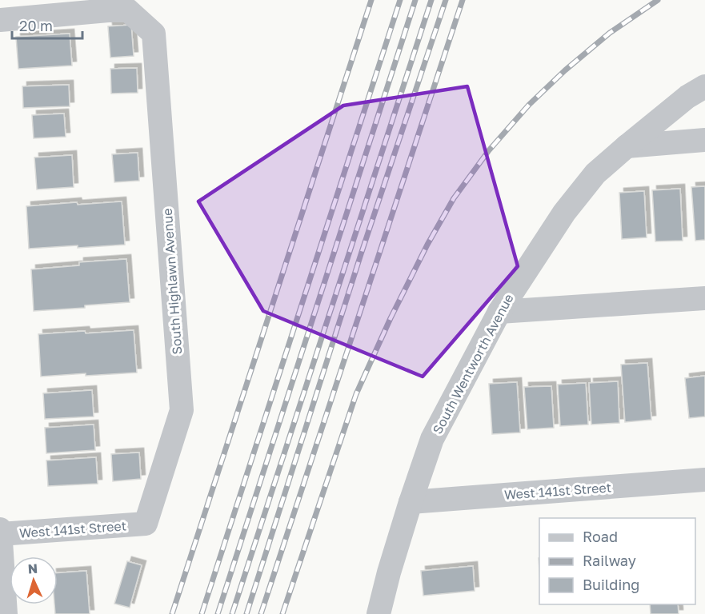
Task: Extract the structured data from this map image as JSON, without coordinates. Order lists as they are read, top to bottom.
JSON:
{
  "streets": {
    "street": ["South Highlawn Avenue", "South Wentworth Avenue", "West 141st Street"]
  },
  "crossings": [
    ["South Highlawn Avenue", "West 141st Street"],
    ["South Wentworth Avenue", "West 141st Street"]
  ],
  "legend": ["Road", "Railway", "Building"],
  "scale_bar": "20 m",
  "north": "top"
}
